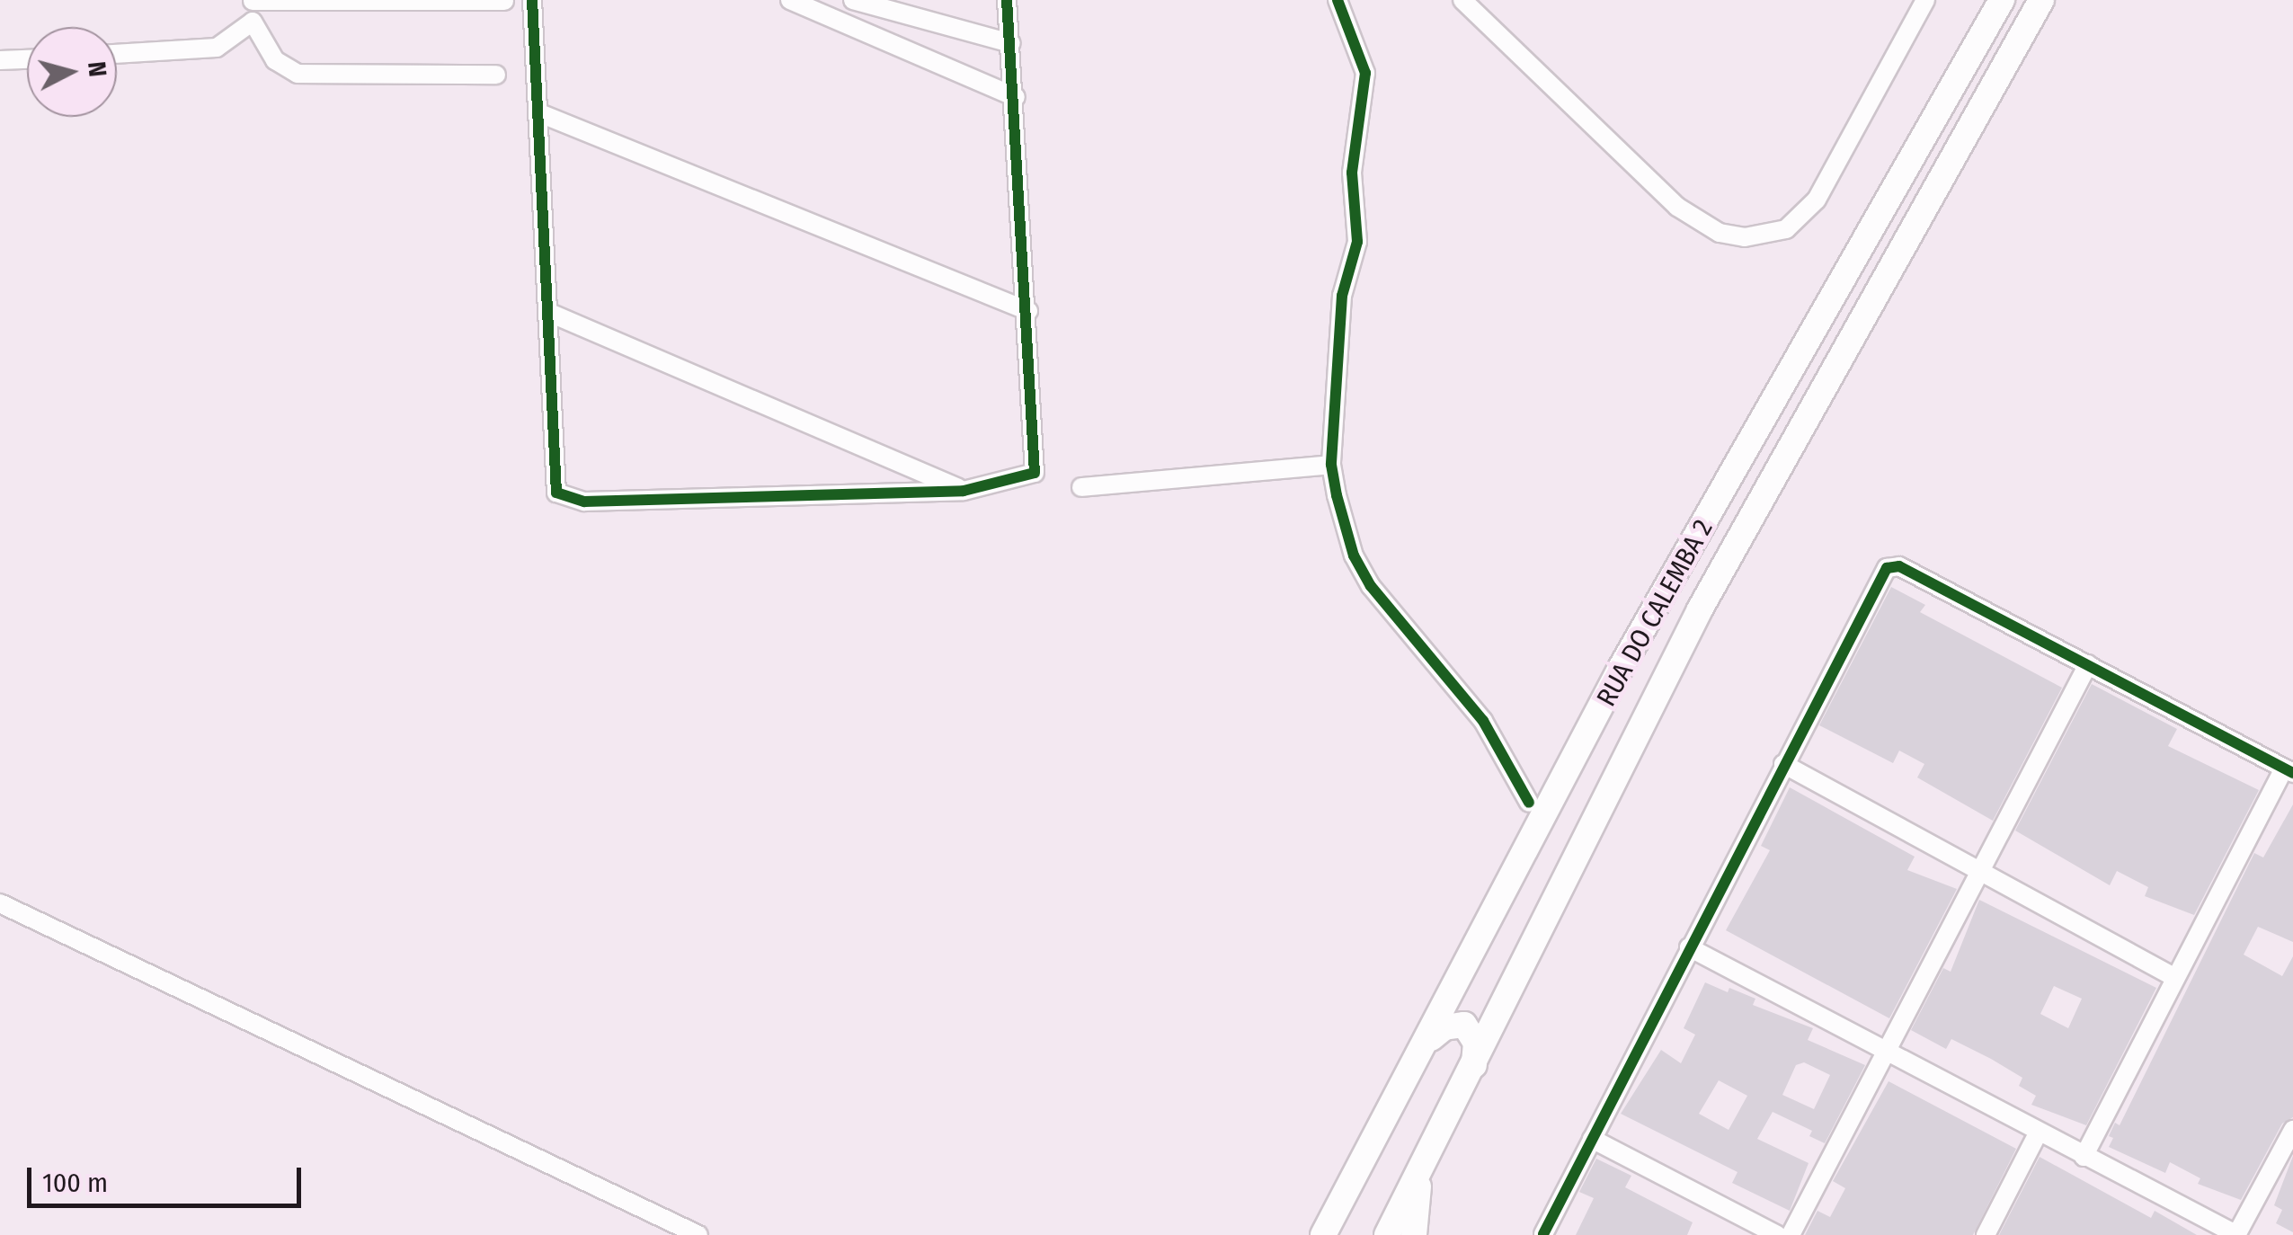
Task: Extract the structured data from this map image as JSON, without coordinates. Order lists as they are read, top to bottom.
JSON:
{
  "streets": {
    "main road": ["RUA DO CALEMBA 2"]
  },
  "scale_bar": "100 m",
  "north": "right"
}
